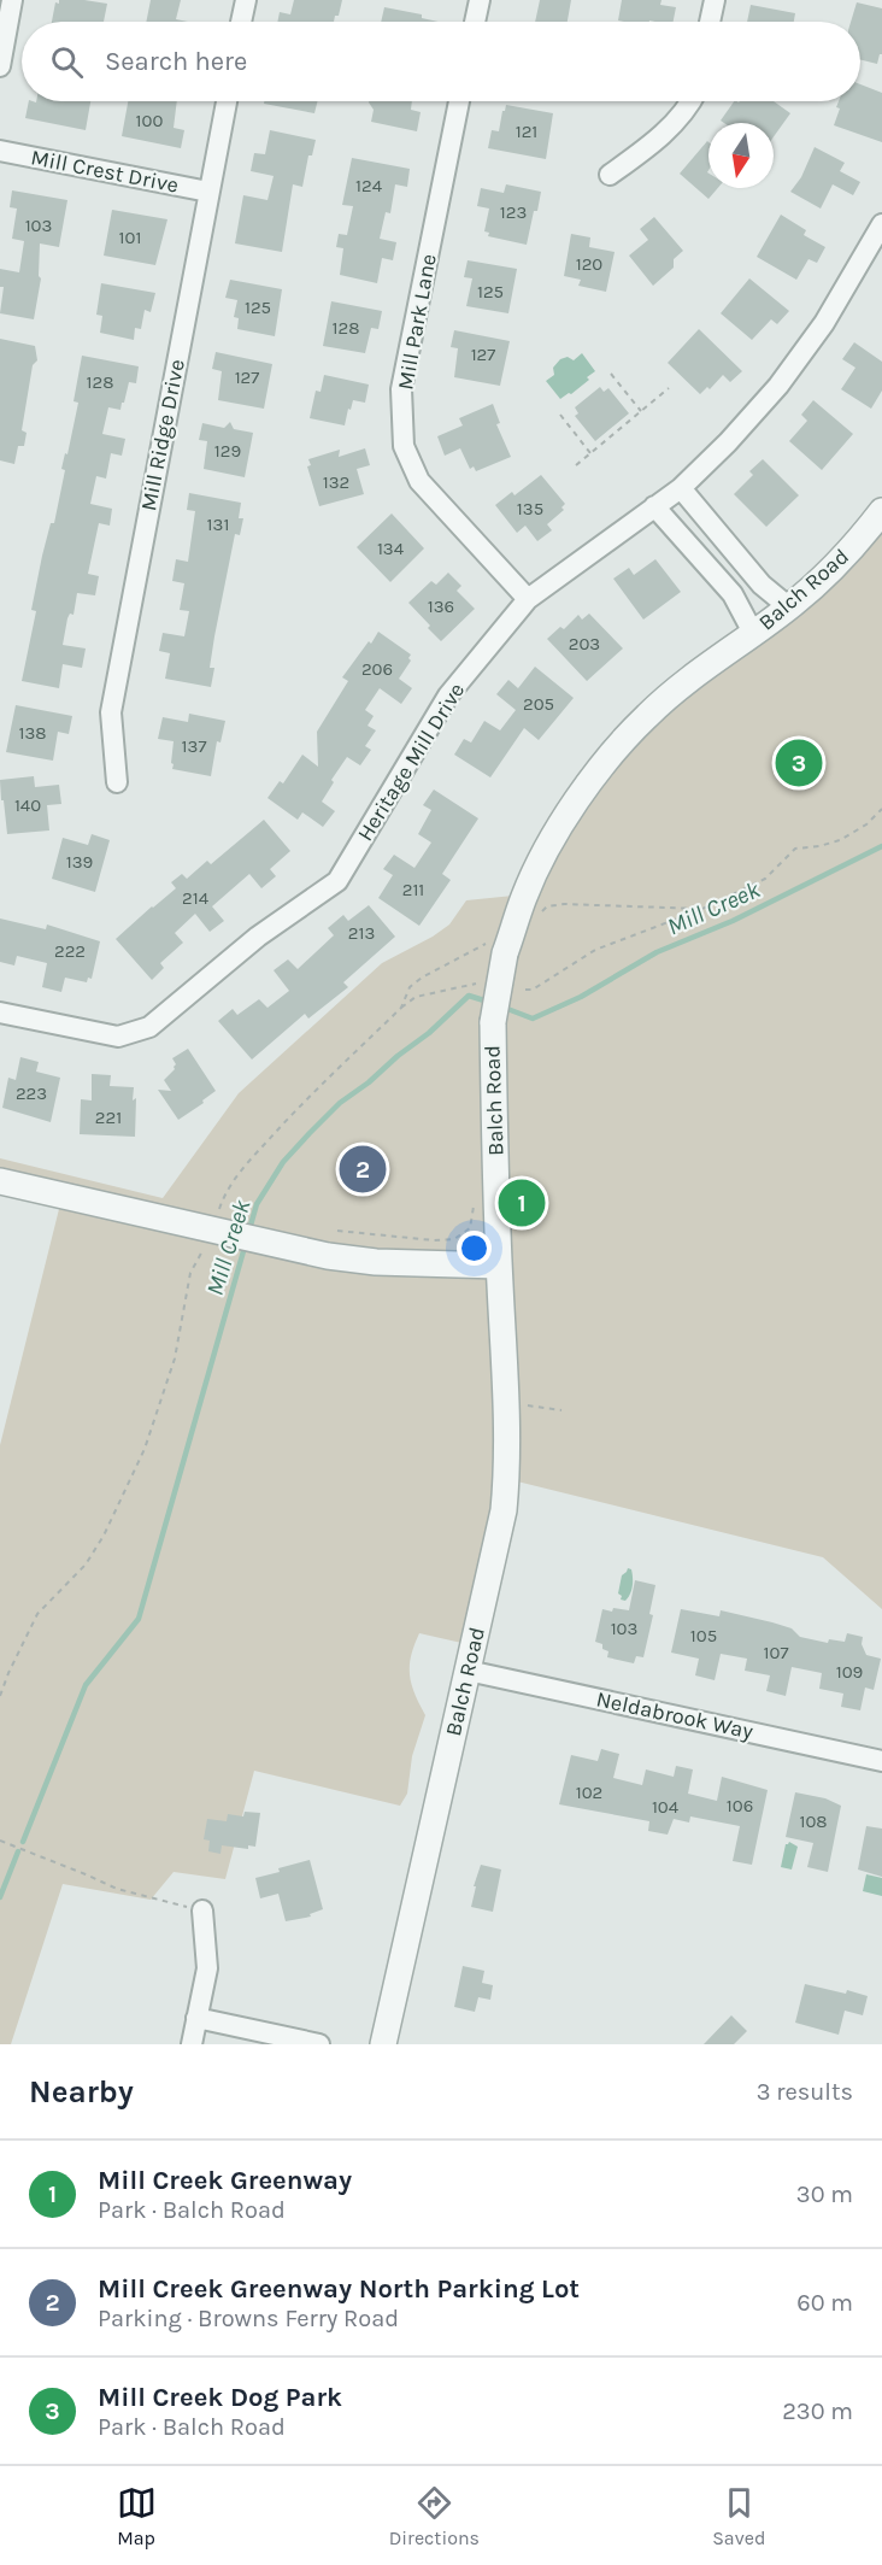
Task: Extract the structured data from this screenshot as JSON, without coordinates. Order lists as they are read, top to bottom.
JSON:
{
  "streets": {
    "street": [
      "Mill Crest Drive",
      "Mill Park Lane",
      "Mill Ridge Drive",
      "Balch Road",
      "Heritage Mill Drive",
      "Neldabrook Way"
    ]
  },
  "crossings": [
    ["Mill Crest Drive", "Mill Ridge Drive"],
    ["Mill Park Lane", "Heritage Mill Drive"],
    ["Balch Road", "Neldabrook Way"]
  ],
  "water": ["Mill Creek"],
  "house_numbers": [
    "100",
    "121",
    "124",
    "123",
    "103",
    "101",
    "120",
    "125",
    "125",
    "128",
    "127",
    "127",
    "128",
    "129",
    "132",
    "135",
    "131",
    "134",
    "136",
    "203",
    "206",
    "205",
    "138",
    "137",
    "140",
    "139",
    "211",
    "214",
    "213",
    "222",
    "223",
    "221",
    "103",
    "105",
    "107",
    "109",
    "102",
    "106",
    "104",
    "108"
  ],
  "north": "bottom",
  "page": {
    "search": "Search here",
    "pins": ["3", "2", "1"],
    "heading": ["Nearby", "3 results"],
    "list": [
      {
        "mark": "1",
        "name": "Mill Creek Greenway",
        "note": "Park · Balch Road",
        "value": "30 m"
      },
      {
        "mark": "2",
        "name": "Mill Creek Greenway North Parking Lot",
        "note": "Parking · Browns Ferry Road",
        "value": "60 m"
      },
      {
        "mark": "3",
        "name": "Mill Creek Dog Park",
        "note": "Park · Balch Road",
        "value": "230 m"
      }
    ],
    "nav": ["Map", "Directions", "Saved"]
  }
}
